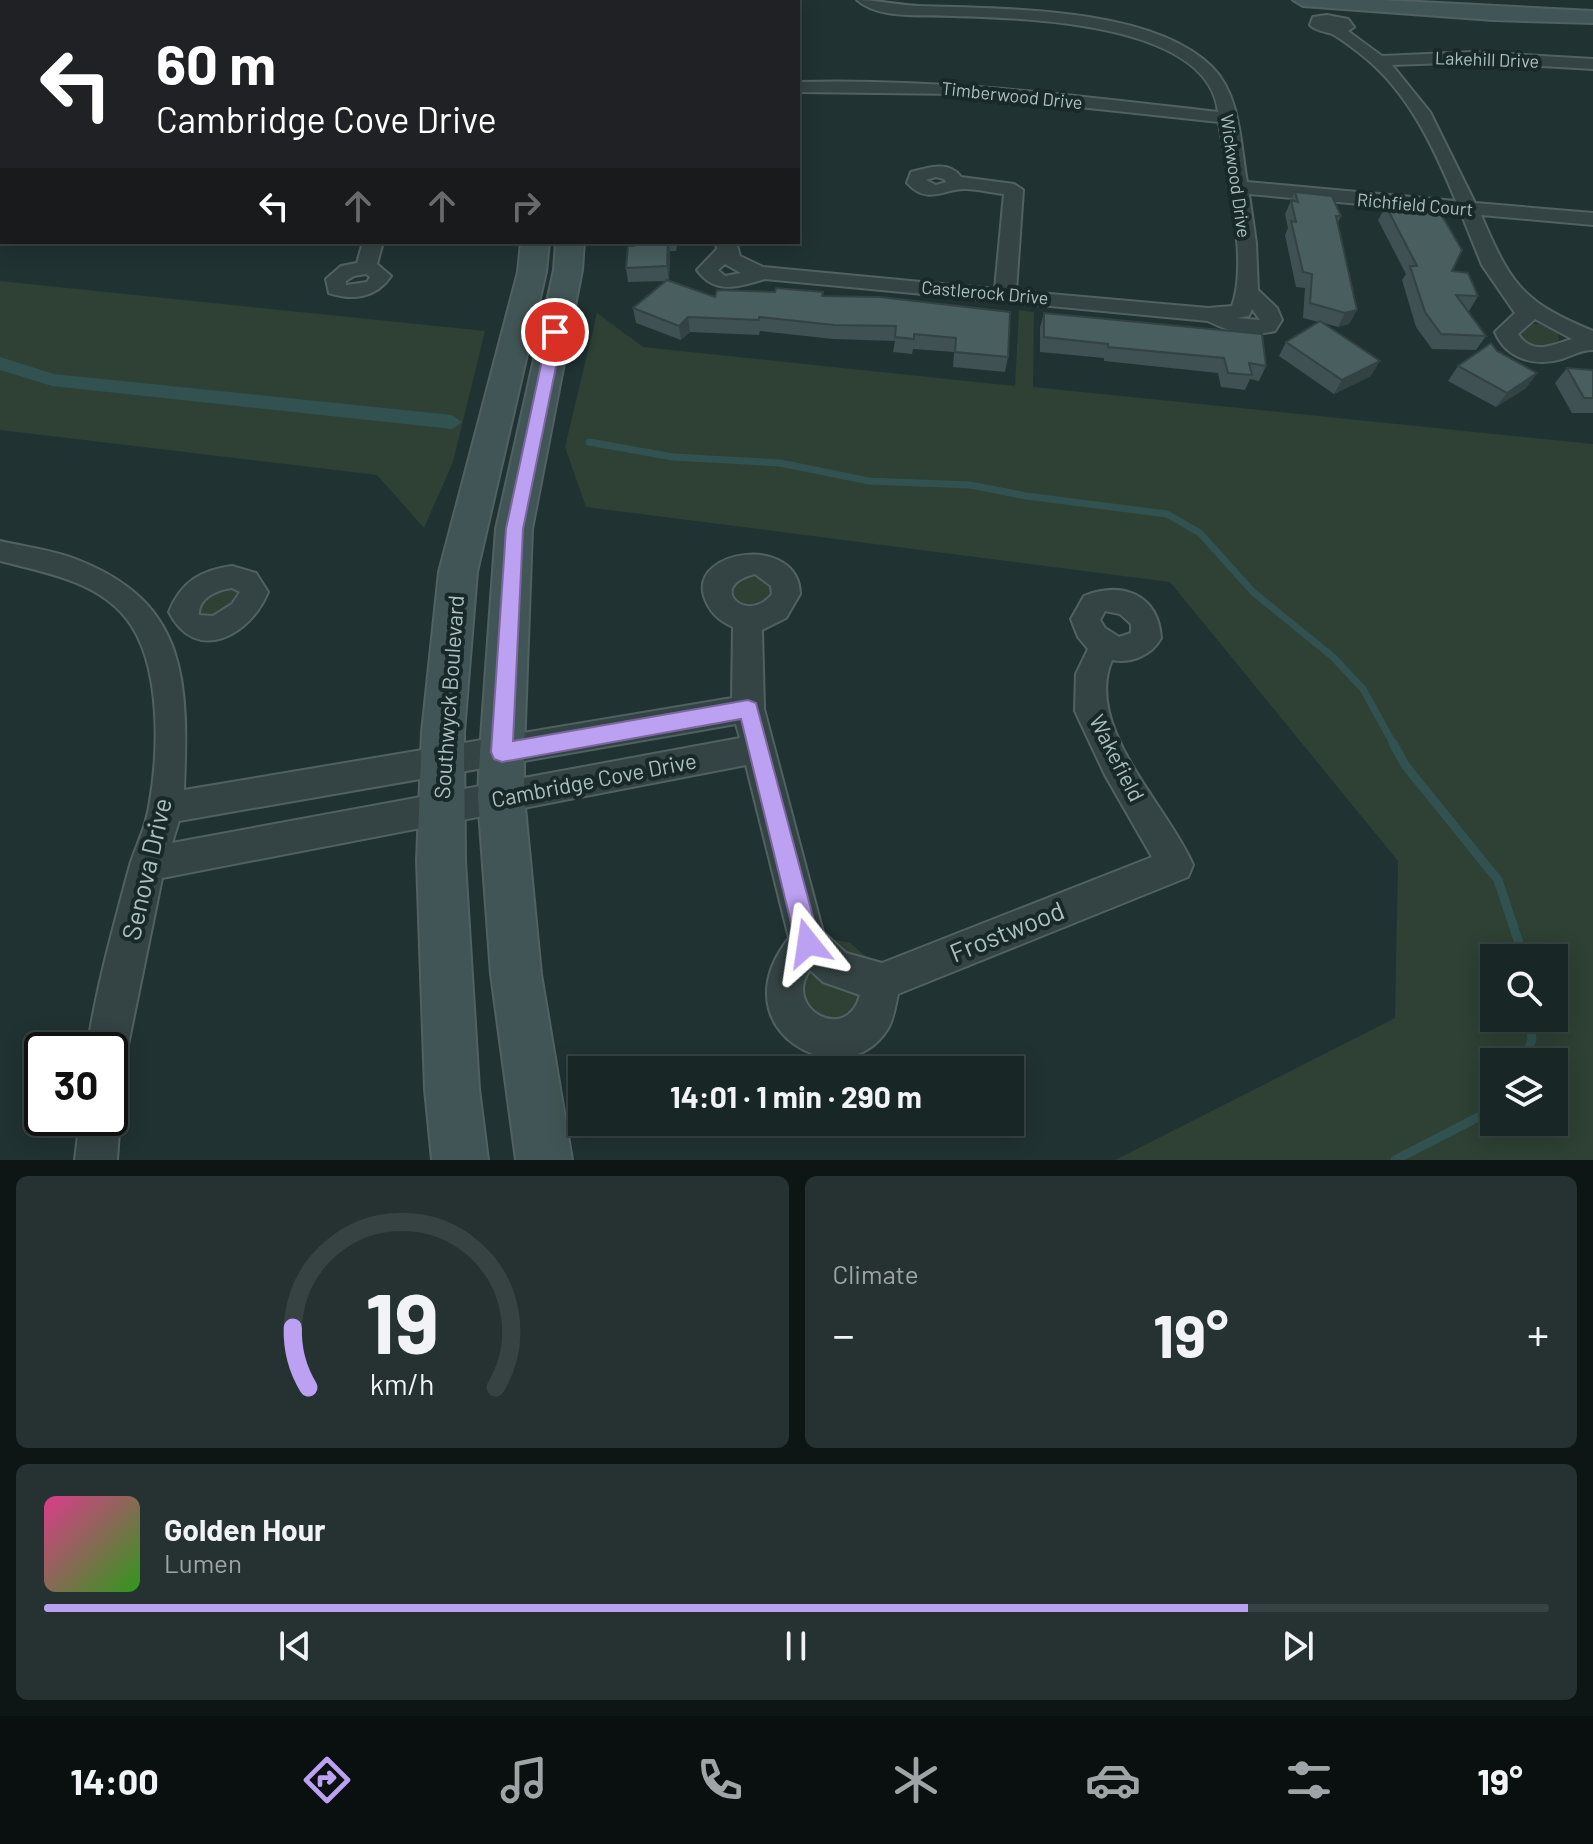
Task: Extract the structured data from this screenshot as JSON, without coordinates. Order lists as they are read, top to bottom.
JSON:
{
  "streets": {
    "street": [
      "Lakehill Drive",
      "Timberwood Drive",
      "Wickwood Drive",
      "Richfield Court",
      "Castlerock Drive",
      "Southwyck Boulevard",
      "Wakefield",
      "Cambridge Cove Drive",
      "Senova Drive",
      "Frostwood"
    ]
  },
  "crossings": [
    ["Timberwood Drive", "Wickwood Drive"],
    ["Wickwood Drive", "Richfield Court"],
    ["Wickwood Drive", "Castlerock Drive"],
    ["Southwyck Boulevard", "Cambridge Cove Drive"],
    ["Wakefield", "Frostwood"],
    ["Cambridge Cove Drive", "Senova Drive"]
  ],
  "page": {
    "turn": ["60 m", "Cambridge Cove Drive"],
    "limit": "30",
    "trip": "14:01 · 1 min · 290 m",
    "tile": "Climate",
    "heat": ["−", "19°", "+"],
    "song": ["Golden Hour", "Lumen"],
    "tabs": ["14:00", "19°"],
    "gauge": ["19", "km/h"]
  }
}
